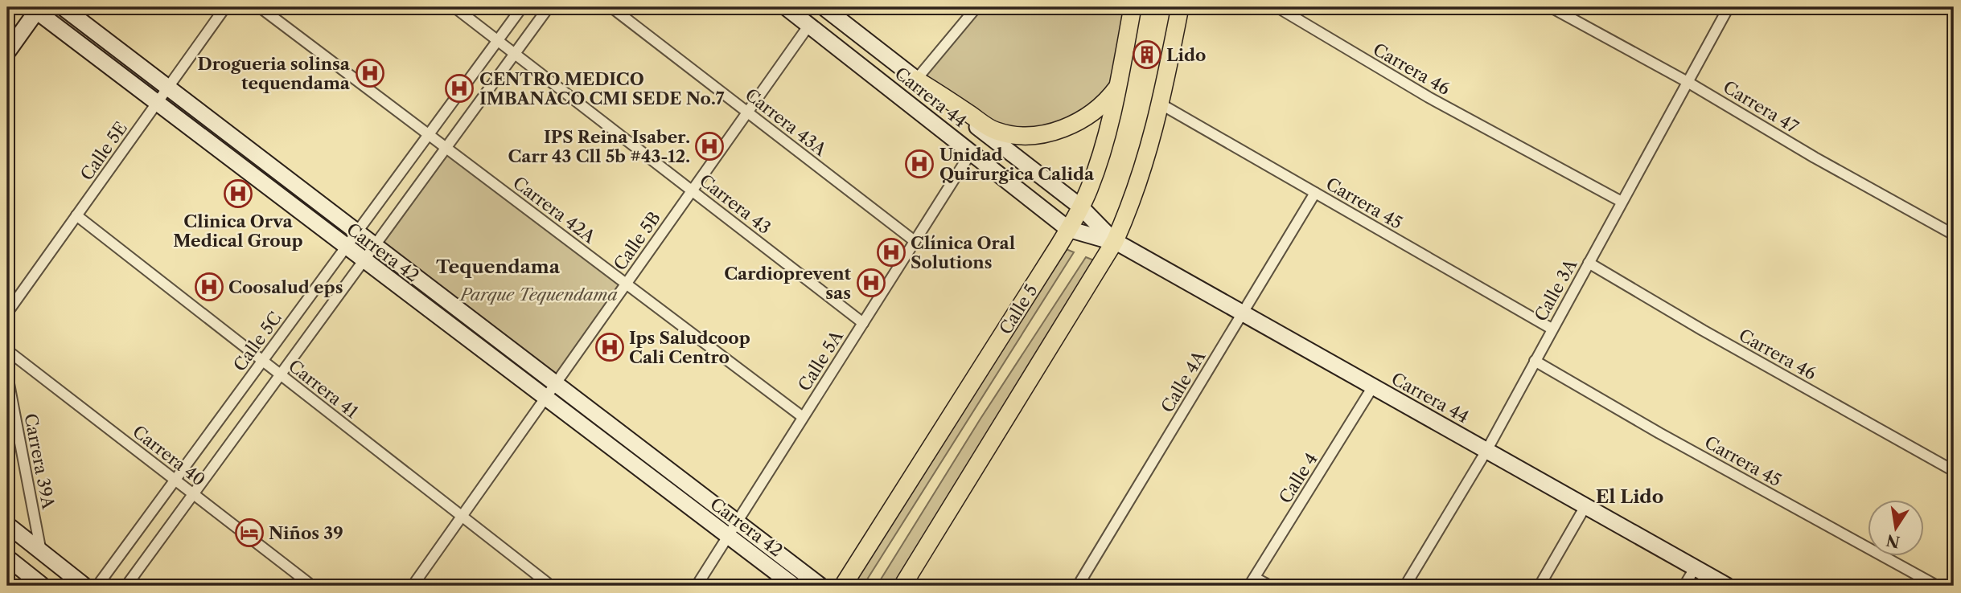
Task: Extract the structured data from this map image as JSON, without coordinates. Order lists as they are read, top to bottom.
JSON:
{
  "streets": {
    "main road": ["Calle 5"],
    "street": [
      "Carrera 46",
      "Carrera 44",
      "Carrera 47",
      "Carrera 43A",
      "Calle 5E",
      "Carrera 45",
      "Carrera 43",
      "Carrera 42A",
      "Calle 5B",
      "Carrera 42",
      "Calle 3A",
      "Calle 5C",
      "Calle 5A",
      "Calle 4A",
      "Carrera 41",
      "Carrera 40",
      "Carrera 39A",
      "Calle 4"
    ]
  },
  "crossings": [
    ["Carrera 46", "Calle 3A"],
    ["Carrera 44", "Calle 5B"],
    ["Carrera 44", "Calle 3A"],
    ["Carrera 44", "Calle 5"],
    ["Carrera 44", "Calle 5A"],
    ["Carrera 44", "Calle 4A"],
    ["Carrera 44", "Calle 4"],
    ["Carrera 47", "Calle 3A"],
    ["Carrera 43A", "Calle 5B"],
    ["Carrera 43A", "Calle 5A"],
    ["Calle 5E", "Carrera 42"],
    ["Calle 5E", "Carrera 41"],
    ["Carrera 45", "Calle 3A"],
    ["Carrera 45", "Calle 4A"],
    ["Carrera 43", "Calle 5B"],
    ["Carrera 43", "Calle 5C"],
    ["Carrera 43", "Calle 5A"],
    ["Carrera 42A", "Calle 5B"],
    ["Carrera 42A", "Calle 5C"],
    ["Carrera 42A", "Calle 5A"],
    ["Calle 5B", "Carrera 42"],
    ["Calle 5B", "Carrera 41"],
    ["Carrera 42", "Calle 5C"],
    ["Carrera 42", "Calle 5A"],
    ["Calle 5C", "Carrera 41"],
    ["Calle 5C", "Carrera 40"]
  ],
  "districts": ["Tequendama", "El Lido"],
  "parks": ["Parque Tequendama"],
  "places": {
    "building": ["Lido"],
    "hospital": [
      "Drogueria solinsa tequendama",
      "CENTRO MEDICO IMBANACO CMI SEDE No.7",
      "IPS Reina Isaber. Carr 43 Cll 5b #43-12.",
      "Unidad Quirurgica Calida",
      "Clinica Orva Medical Group",
      "Clínica Oral Solutions",
      "Cardioprevent sas",
      "Coosalud eps",
      "Ips Saludcoop Cali Centro"
    ],
    "hotel": ["Niños 39"]
  },
  "north": "bottom"
}
